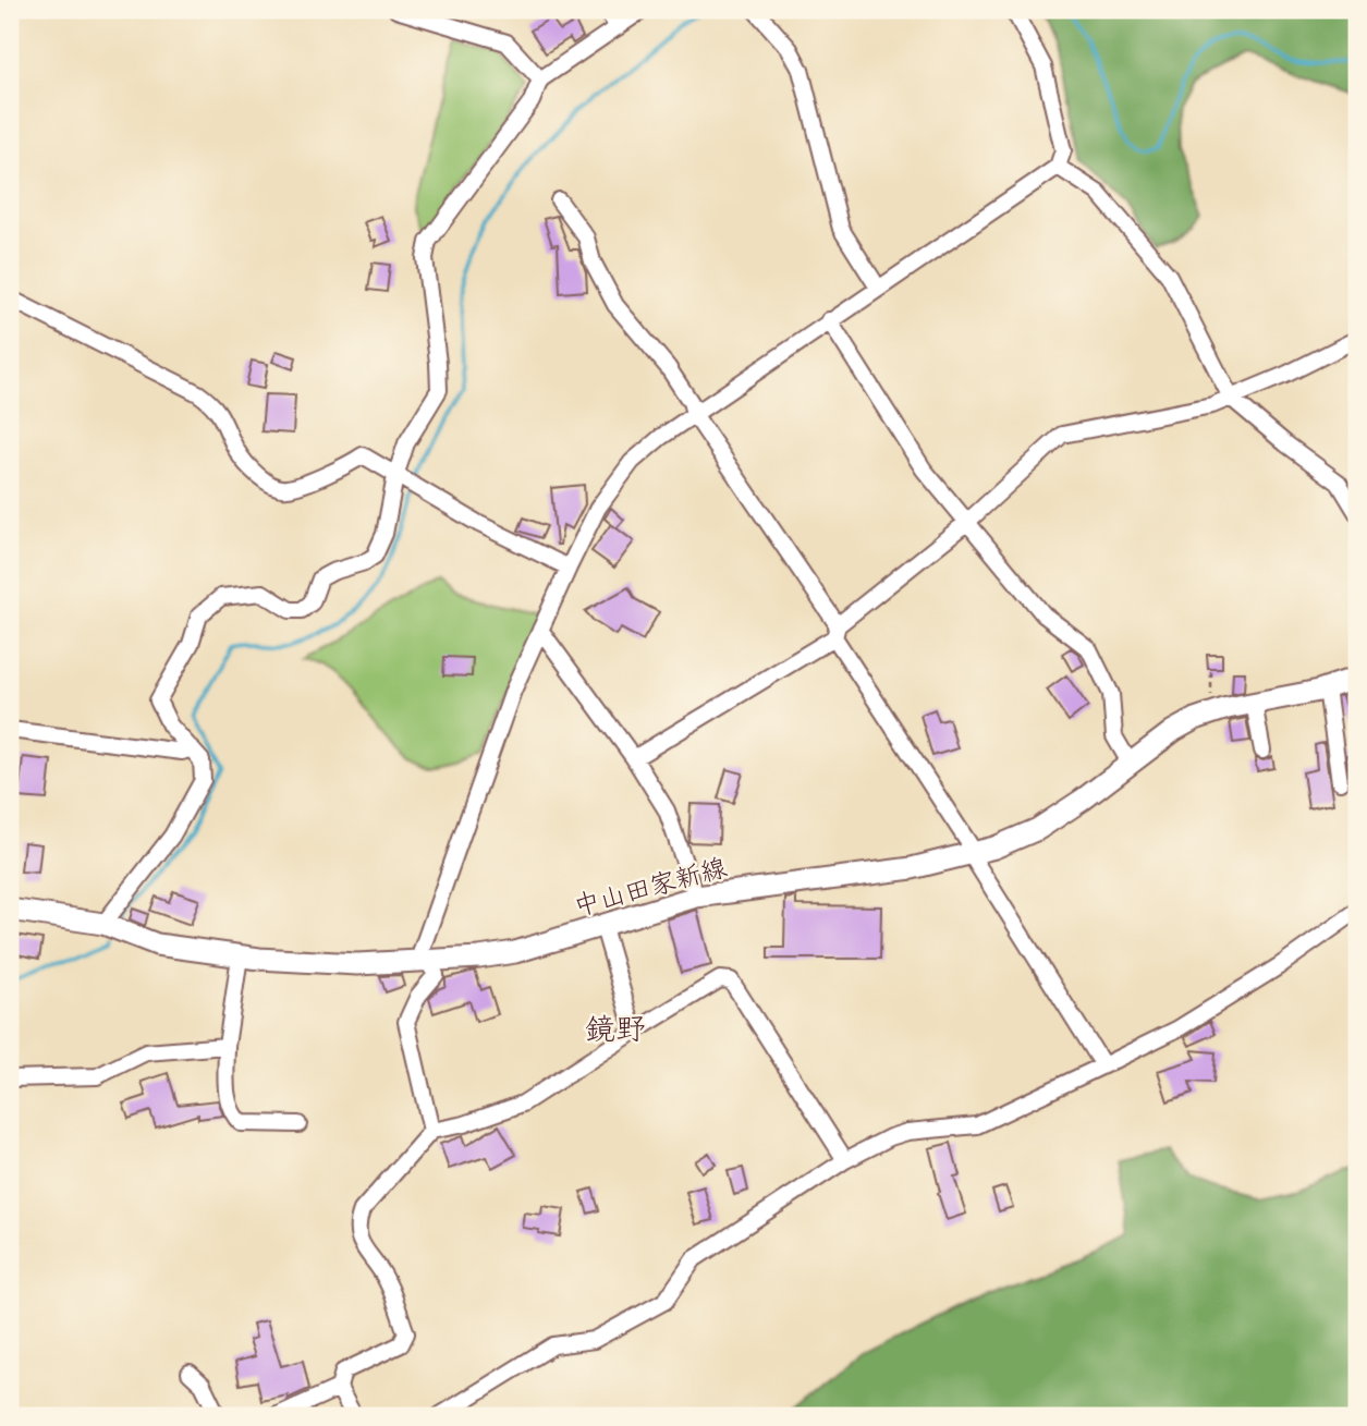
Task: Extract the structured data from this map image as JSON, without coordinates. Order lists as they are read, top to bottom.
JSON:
{
  "streets": {
    "main road": ["中山田家新線"]
  },
  "districts": ["鏡野"]
}
